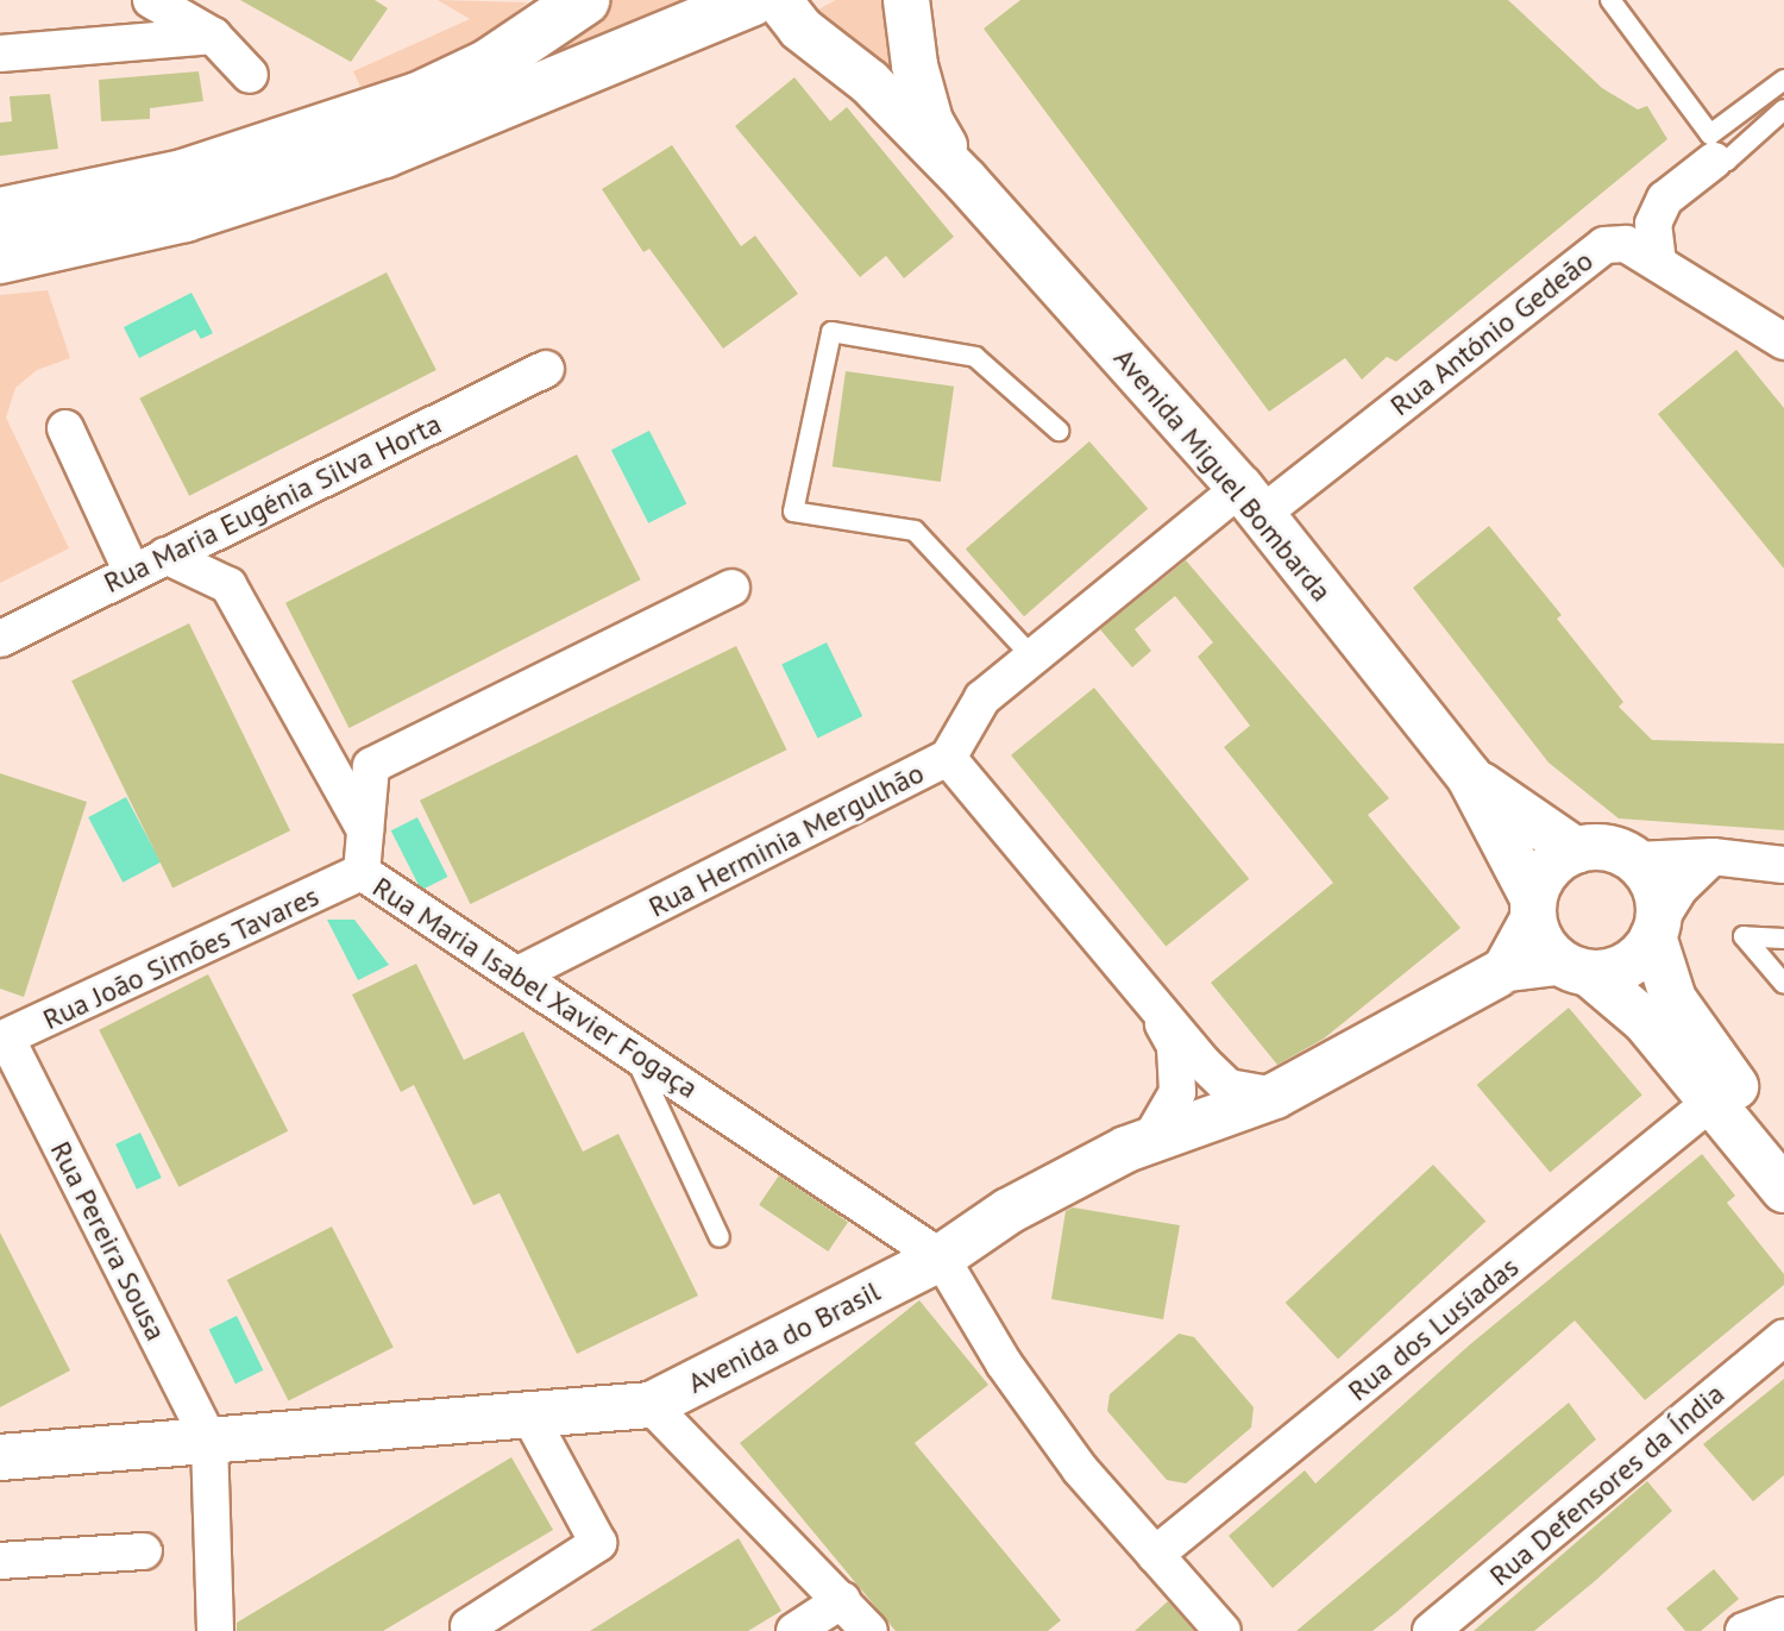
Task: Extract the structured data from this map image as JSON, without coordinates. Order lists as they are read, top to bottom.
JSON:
{
  "streets": {
    "street": [
      "Rua António Gedeão",
      "Avenida Miguel Bombarda",
      "Rua Maria Eugénia Silva Horta",
      "Rua Herminia Mergulhão",
      "Rua João Simões Tavares",
      "Rua Maria Isabel Xavier Fogaça",
      "Rua Pereira Sousa",
      "Rua dos Lusíadas",
      "Avenida do Brasil",
      "Rua Defensores da Índia"
    ]
  },
  "crossings": [
    ["Rua António Gedeão", "Avenida Miguel Bombarda"],
    ["Rua António Gedeão", "Rua Herminia Mergulhão"],
    ["Avenida Miguel Bombarda", "Rua Herminia Mergulhão"],
    ["Avenida Miguel Bombarda", "Avenida do Brasil"],
    ["Rua Herminia Mergulhão", "Rua Maria Isabel Xavier Fogaça"],
    ["Rua João Simões Tavares", "Rua Maria Isabel Xavier Fogaça"],
    ["Rua João Simões Tavares", "Rua Pereira Sousa"],
    ["Rua Maria Isabel Xavier Fogaça", "Avenida do Brasil"],
    ["Rua Pereira Sousa", "Avenida do Brasil"]
  ]
}
